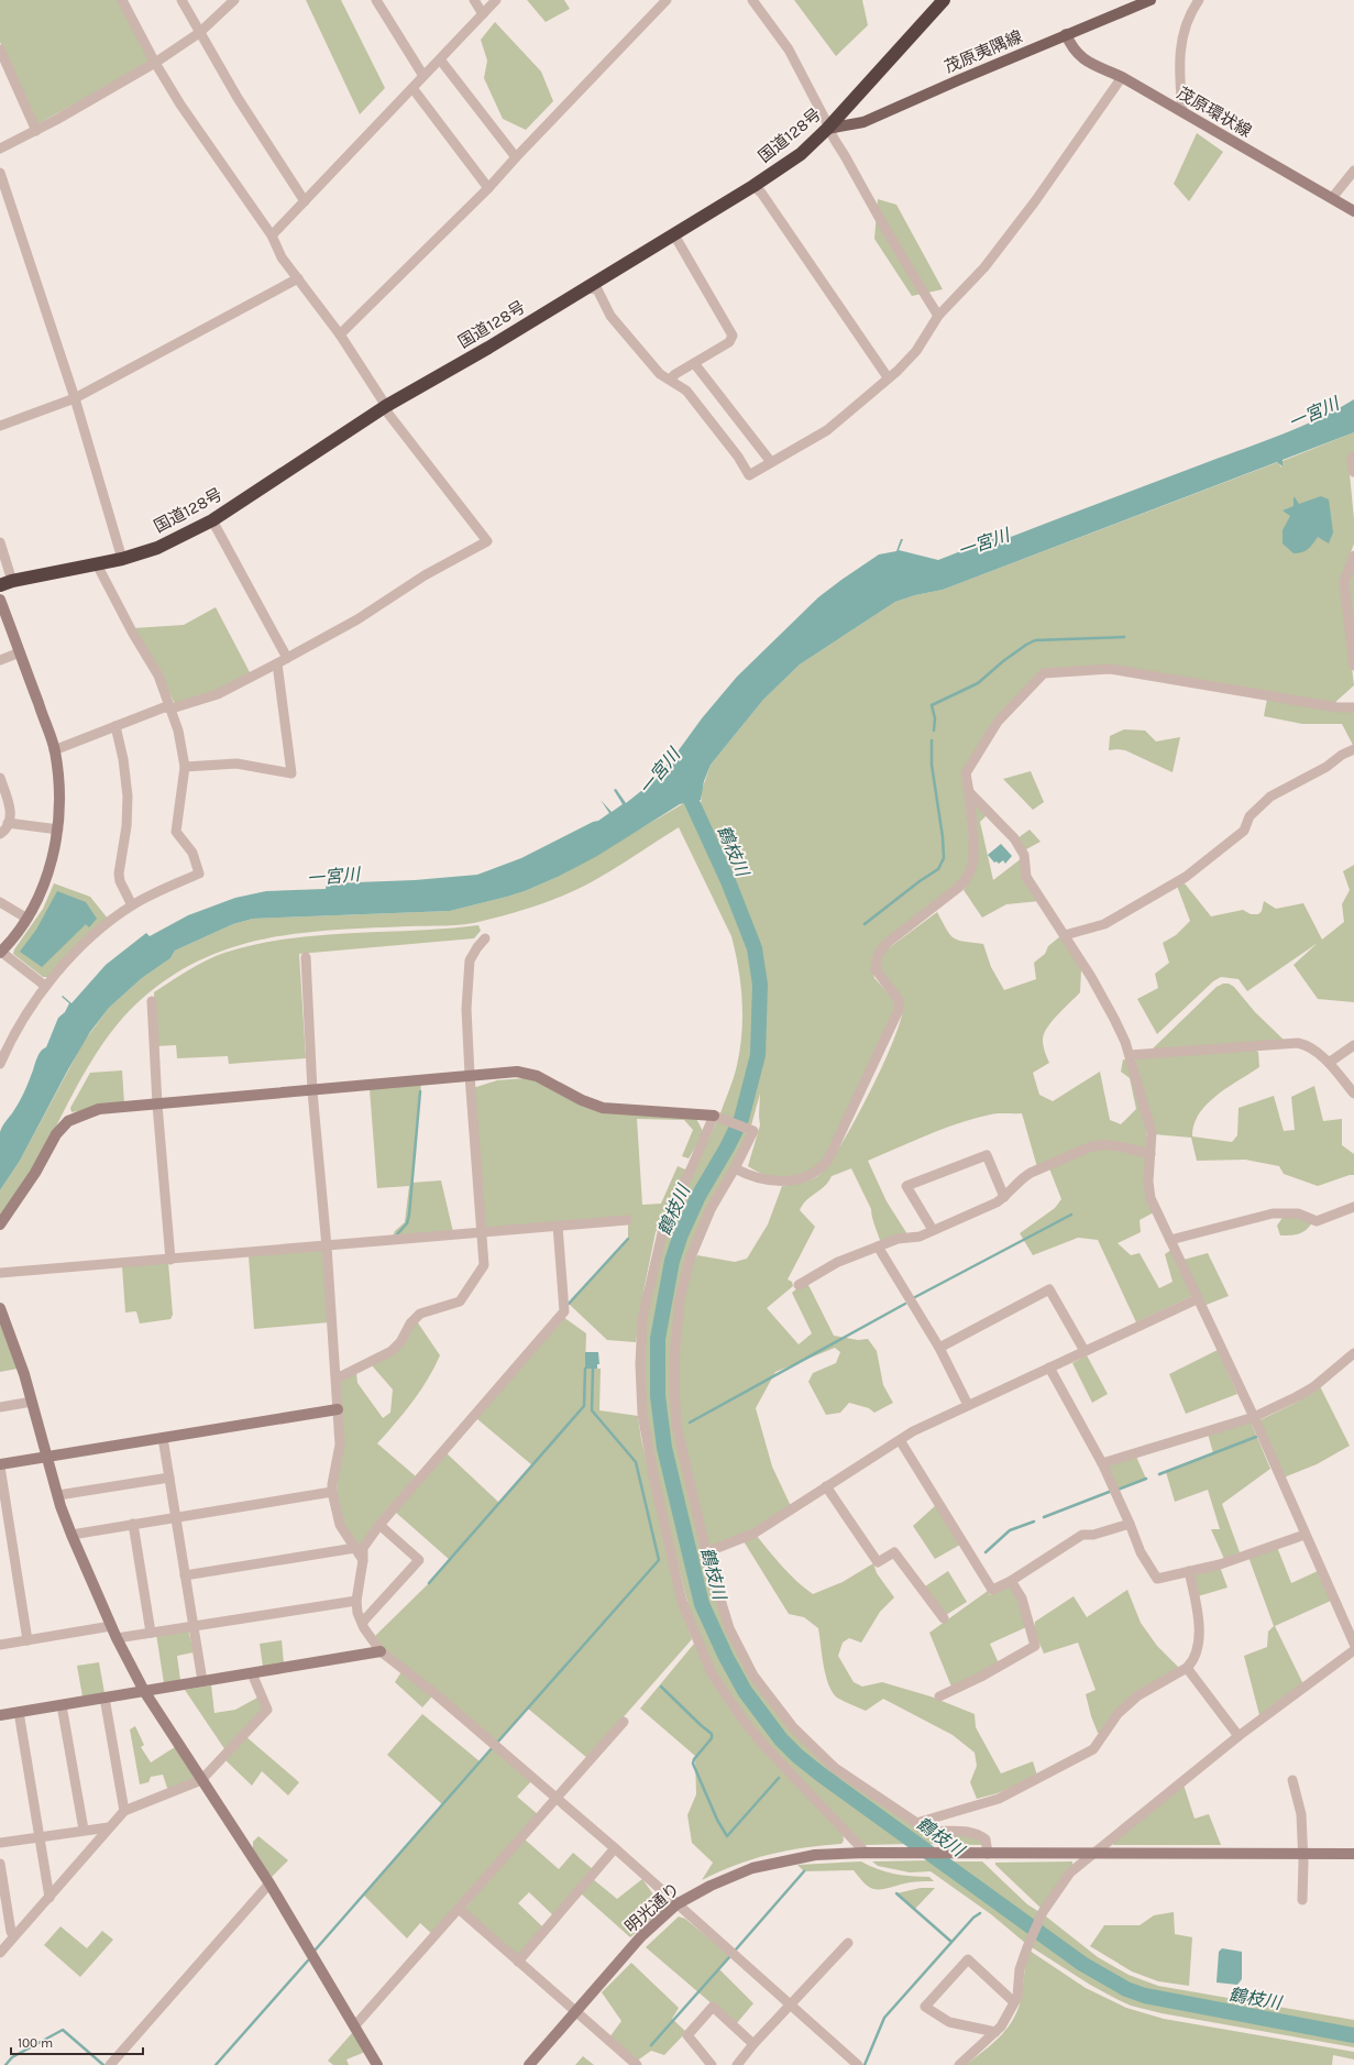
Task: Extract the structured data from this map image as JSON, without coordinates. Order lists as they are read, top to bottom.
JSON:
{
  "streets": {
    "highway": ["国道128号"],
    "main road": ["茂原夷隅線"],
    "street": ["茂原環状線", "明光通り"]
  },
  "crossings": [
    ["茂原夷隅線", "茂原環状線"],
    ["茂原夷隅線", "国道128号"]
  ],
  "water": ["一宮川", "鶴枝川"],
  "scale_bar": "100 m"
}
